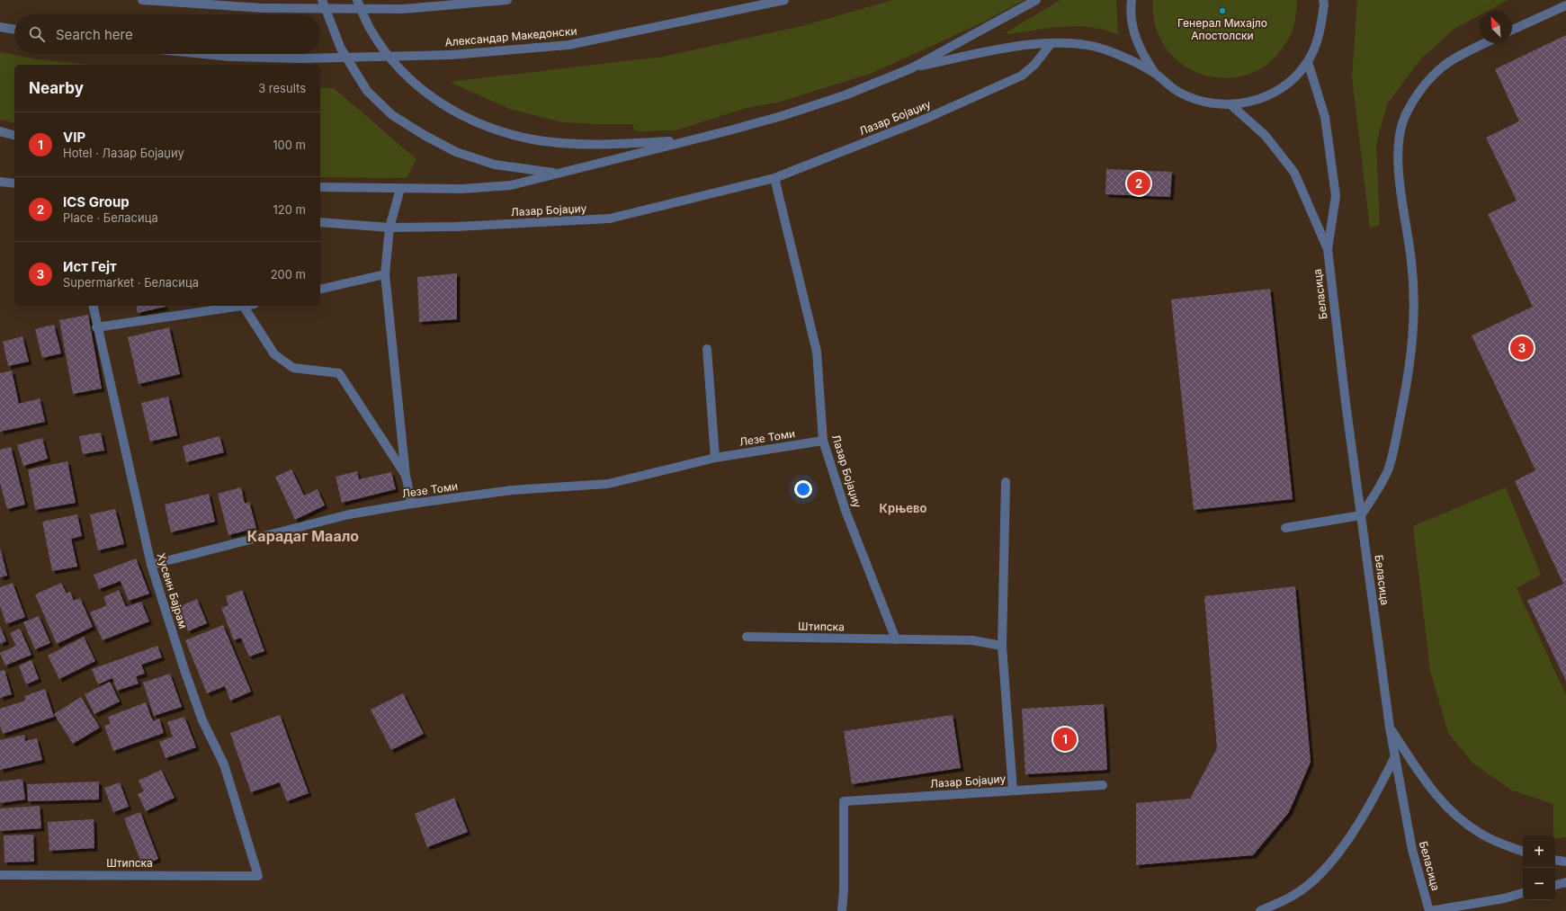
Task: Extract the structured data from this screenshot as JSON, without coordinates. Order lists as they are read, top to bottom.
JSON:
{
  "streets": {
    "street": [
      "Александар Македонски",
      "Лазар Бојаџиу",
      "Беласица",
      "Лезе Томи",
      "Хусеин Бајрам",
      "Штипска"
    ]
  },
  "crossings": [
    ["Лазар Бојаџиу", "Лезе Томи"],
    ["Лазар Бојаџиу", "Штипска"],
    ["Лезе Томи", "Хусеин Бајрам"],
    ["Хусеин Бајрам", "Штипска"]
  ],
  "districts": ["Крњево", "Карадаг Маало"],
  "places": ["Генерал Михајло Апостолски"],
  "north": "top left",
  "page": {
    "search": "Search here",
    "heading": ["Nearby", "3 results"],
    "list": [
      {
        "mark": "1",
        "name": "VIP",
        "note": "Hotel · Лазар Бојаџиу",
        "value": "100 m"
      },
      {
        "mark": "2",
        "name": "ICS Group",
        "note": "Place · Беласица",
        "value": "120 m"
      },
      {
        "mark": "3",
        "name": "Ист Гејт",
        "note": "Supermarket · Беласица",
        "value": "200 m"
      }
    ],
    "pins": ["2", "3", "1"],
    "map_buttons": ["+", "−"]
  }
}
